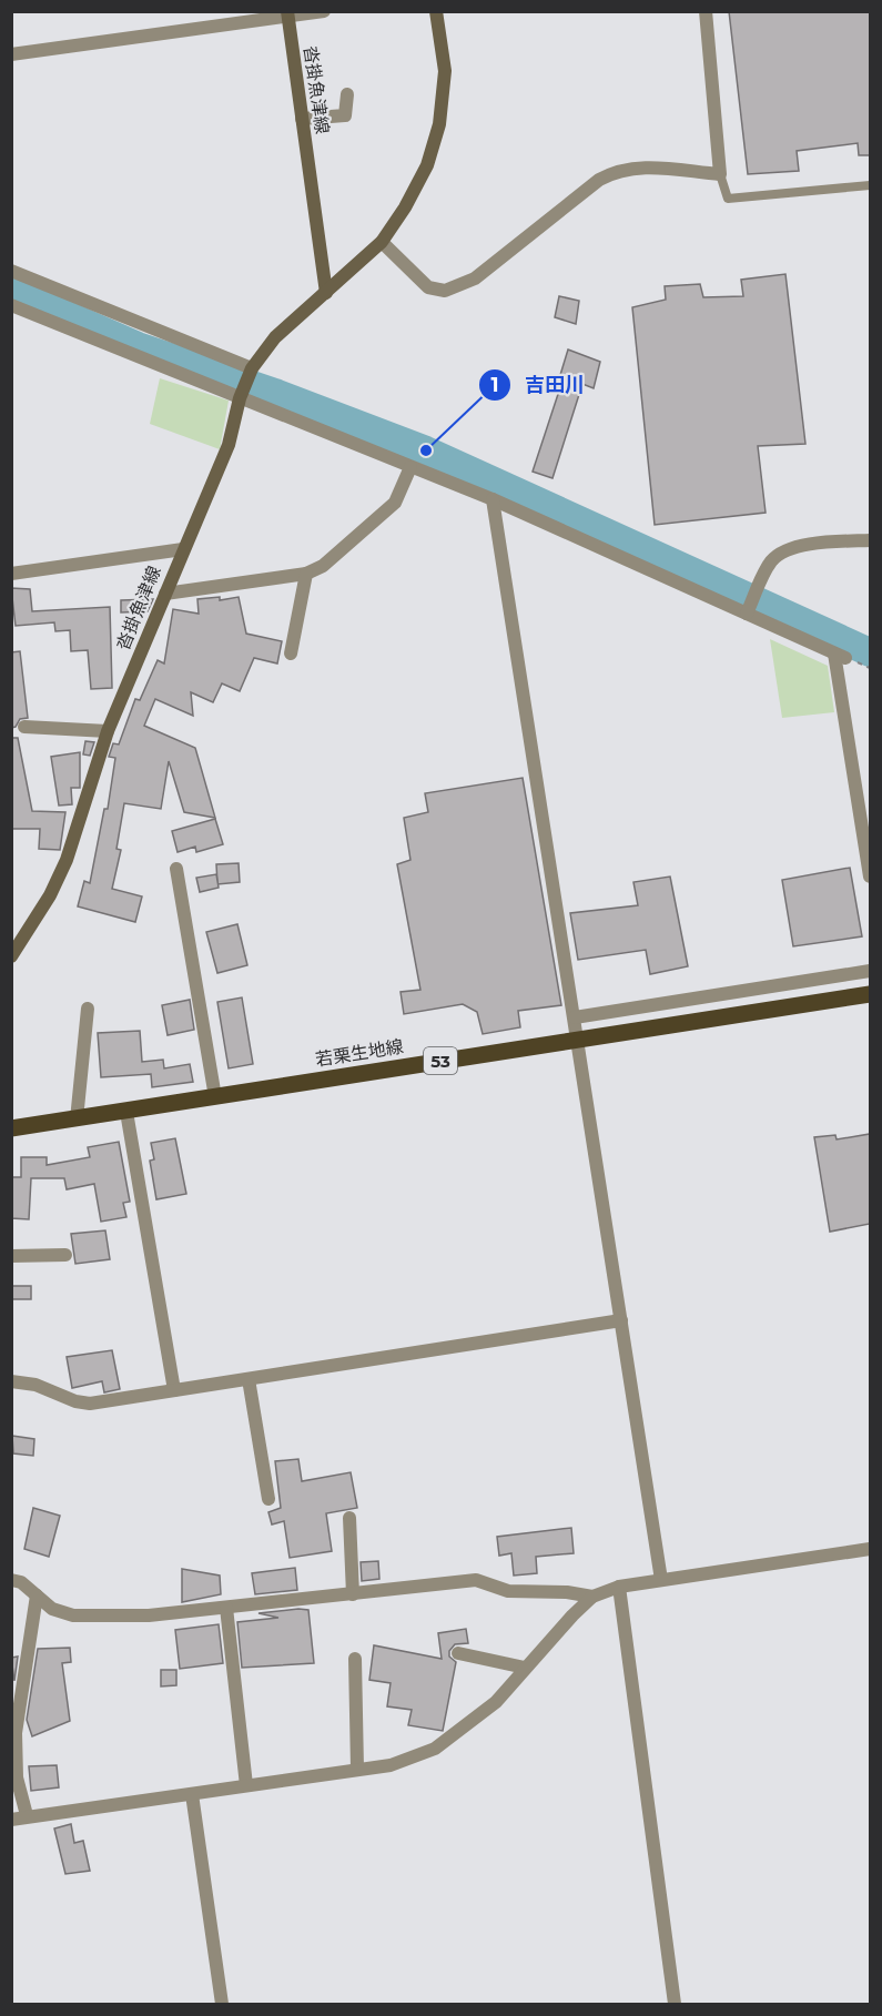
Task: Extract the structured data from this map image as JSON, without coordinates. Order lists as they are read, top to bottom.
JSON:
{
  "streets": {
    "main road": ["沓掛魚津線", "若栗生地線", "53"]
  },
  "places": ["吉田川"]
}
